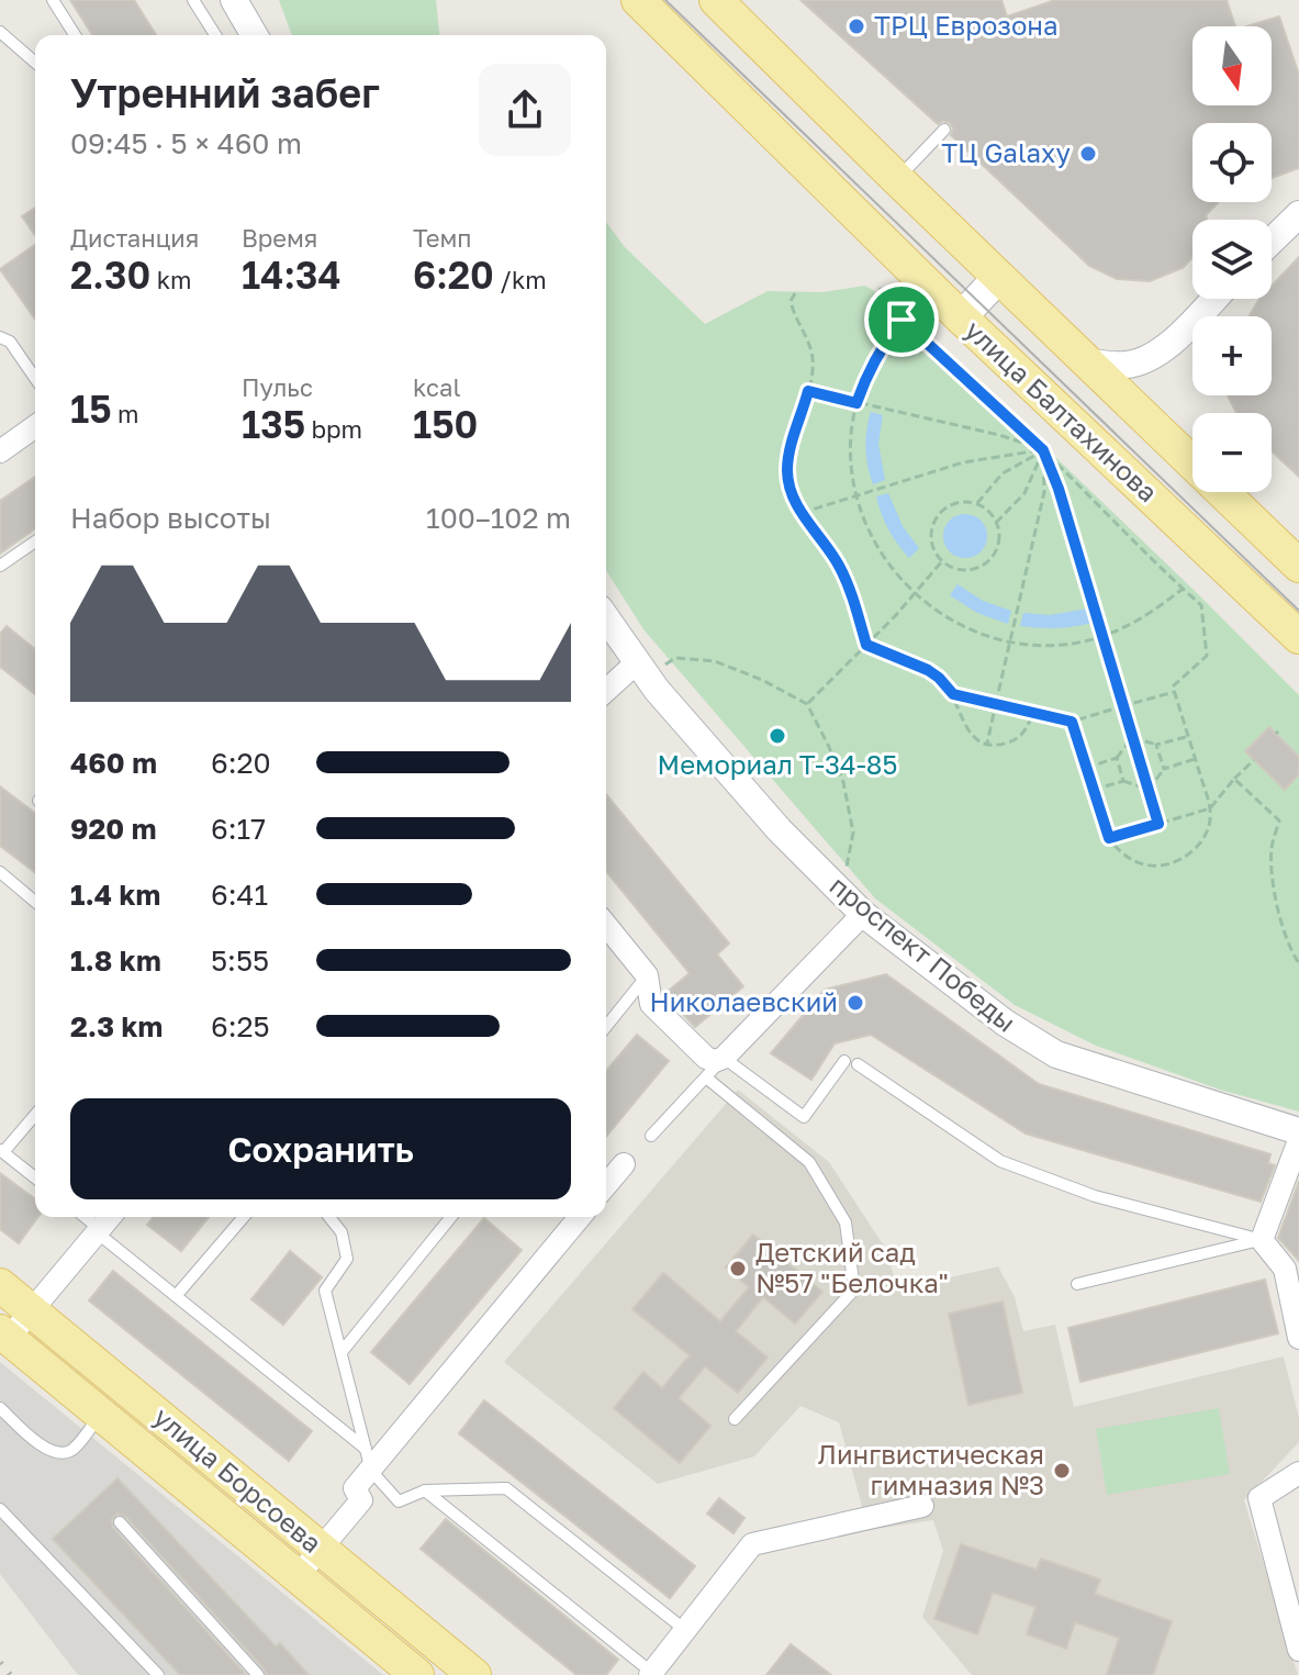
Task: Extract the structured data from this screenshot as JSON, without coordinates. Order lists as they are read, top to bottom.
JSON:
{
  "streets": {
    "main road": ["улица Балтахинова", "улица Борсоева"],
    "street": ["проспект Победы"]
  },
  "places": [
    "ТРЦ Еврозона",
    "ТЦ Galaxy",
    "Мемориал Т-34-85",
    "Николаевский",
    "Детский сад №57 \"Белочка\"",
    "Лингвистическая гимназия №3"
  ],
  "north": "bottom",
  "page": {
    "map_buttons": ["+", "−"],
    "heading": ["Утренний забег", "09:45 · 5 × 460 m"],
    "stats": [
      ["Дистанция", "2.30 km"],
      ["Время", "14:34"],
      ["Темп", "6:20 /km"],
      ["15 m"],
      ["Пульс", "135 bpm"],
      ["kcal", "150"]
    ],
    "chart": ["Набор высоты", "100–102 m"],
    "list": [
      {
        "name": "460 m",
        "note": "6:20"
      },
      {
        "name": "920 m",
        "note": "6:17"
      },
      {
        "name": "1.4 km",
        "note": "6:41"
      },
      {
        "name": "1.8 km",
        "note": "5:55"
      },
      {
        "name": "2.3 km",
        "note": "6:25"
      }
    ],
    "buttons": "Сохранить"
  }
}
